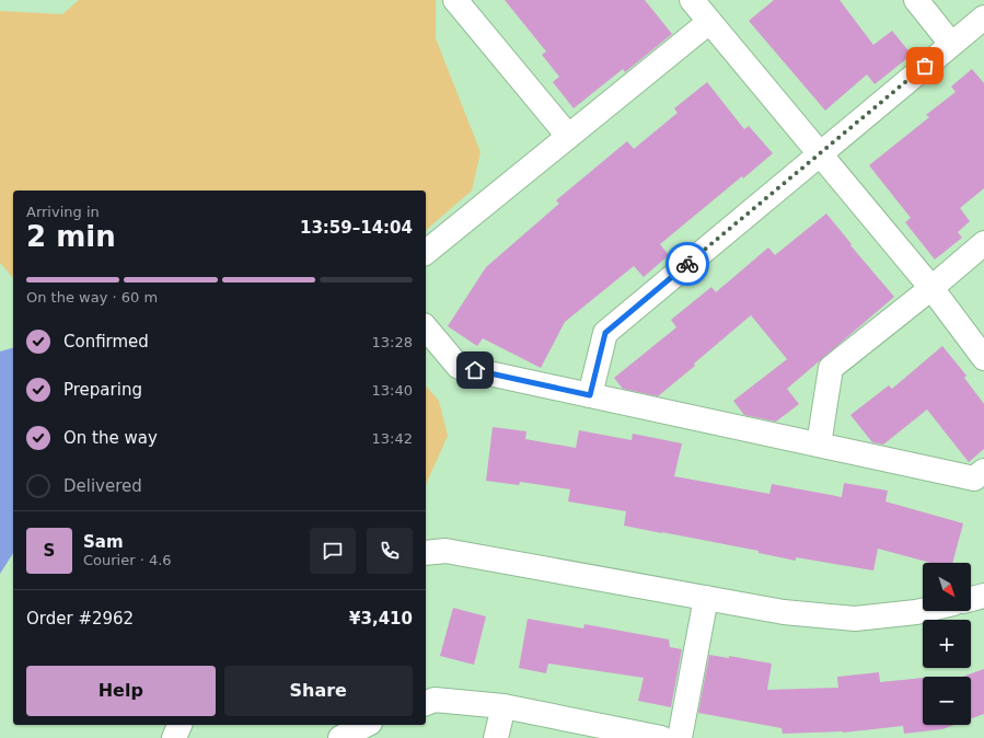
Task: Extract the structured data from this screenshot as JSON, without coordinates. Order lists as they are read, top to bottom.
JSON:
{
  "north": "bottom right",
  "page": {
    "heading": ["2 min", "Arriving in", "13:59–14:04"],
    "panel": [
      "Sam",
      "Courier · 4.6",
      "Order #2962",
      "¥3,410"
    ],
    "bar": "On the way · 60 m",
    "list": [
      ["Confirmed", "13:28"],
      ["Preparing", "13:40"],
      ["On the way", "13:42"],
      "Delivered"
    ],
    "round": "S",
    "map_buttons": ["+", "−"],
    "buttons": ["Help", "Share"]
  }
}
